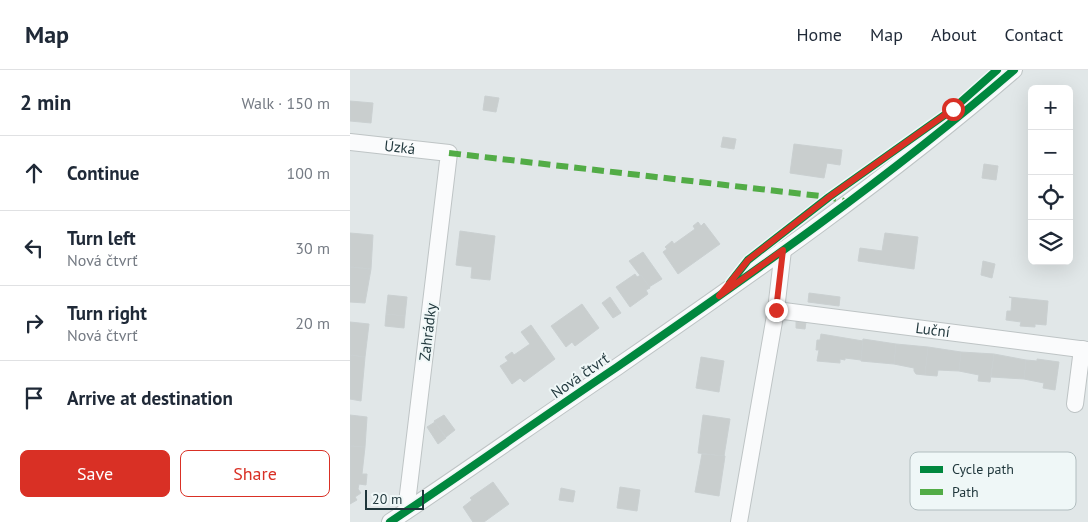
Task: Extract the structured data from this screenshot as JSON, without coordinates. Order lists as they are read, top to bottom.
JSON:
{
  "streets": {
    "street": [
      "Úzká",
      "Luční",
      "Zahrádky",
      "Nová čtvrť"
    ]
  },
  "crossings": [
    ["Úzká", "Zahrádky"],
    ["Zahrádky", "Nová čtvrť"]
  ],
  "legend": ["Cycle path", "Path"],
  "scale_bar": "20 m",
  "page": {
    "header": "Map",
    "nav": [
      "Home",
      "Map",
      "About",
      "Contact"
    ],
    "heading": ["2 min", "Walk · 150 m"],
    "map_buttons": ["+", "−"],
    "list": [
      ["Continue", "100 m"],
      ["Turn left", "Nová čtvrť", "30 m"],
      ["Turn right", "Nová čtvrť", "20 m"],
      "Arrive at destination"
    ],
    "buttons": ["Save", "Share"],
    "scale": "20 m"
  }
}
